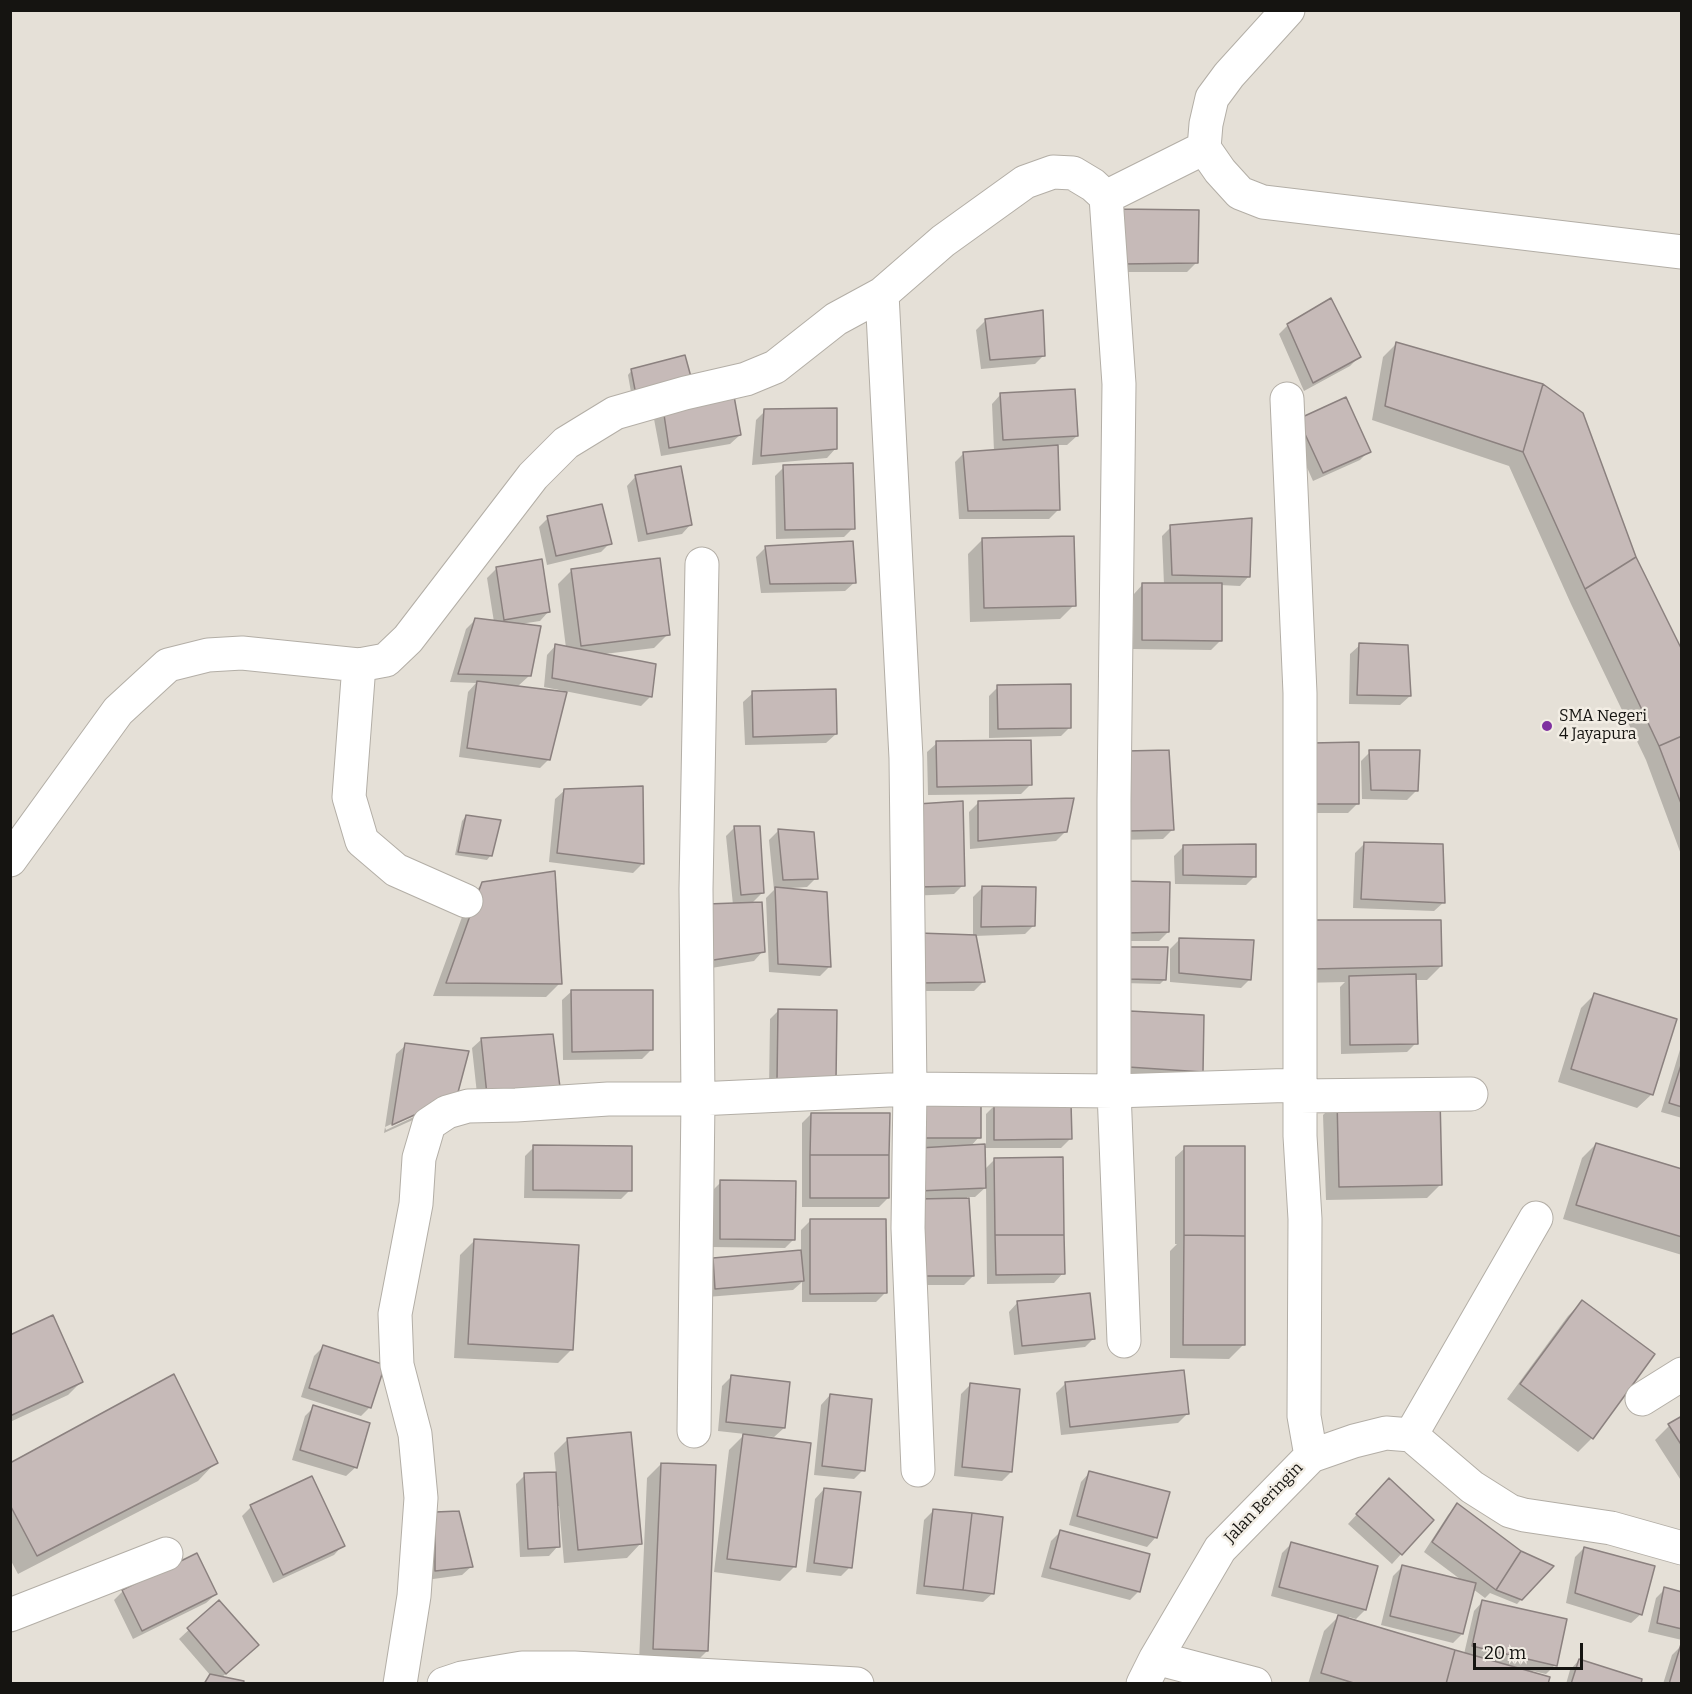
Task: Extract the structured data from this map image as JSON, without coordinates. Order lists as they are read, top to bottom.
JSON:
{
  "streets": {
    "street": ["Jalan Beringin"]
  },
  "places": ["SMA Negeri 4 Jayapura"],
  "scale_bar": "20 m"
}
